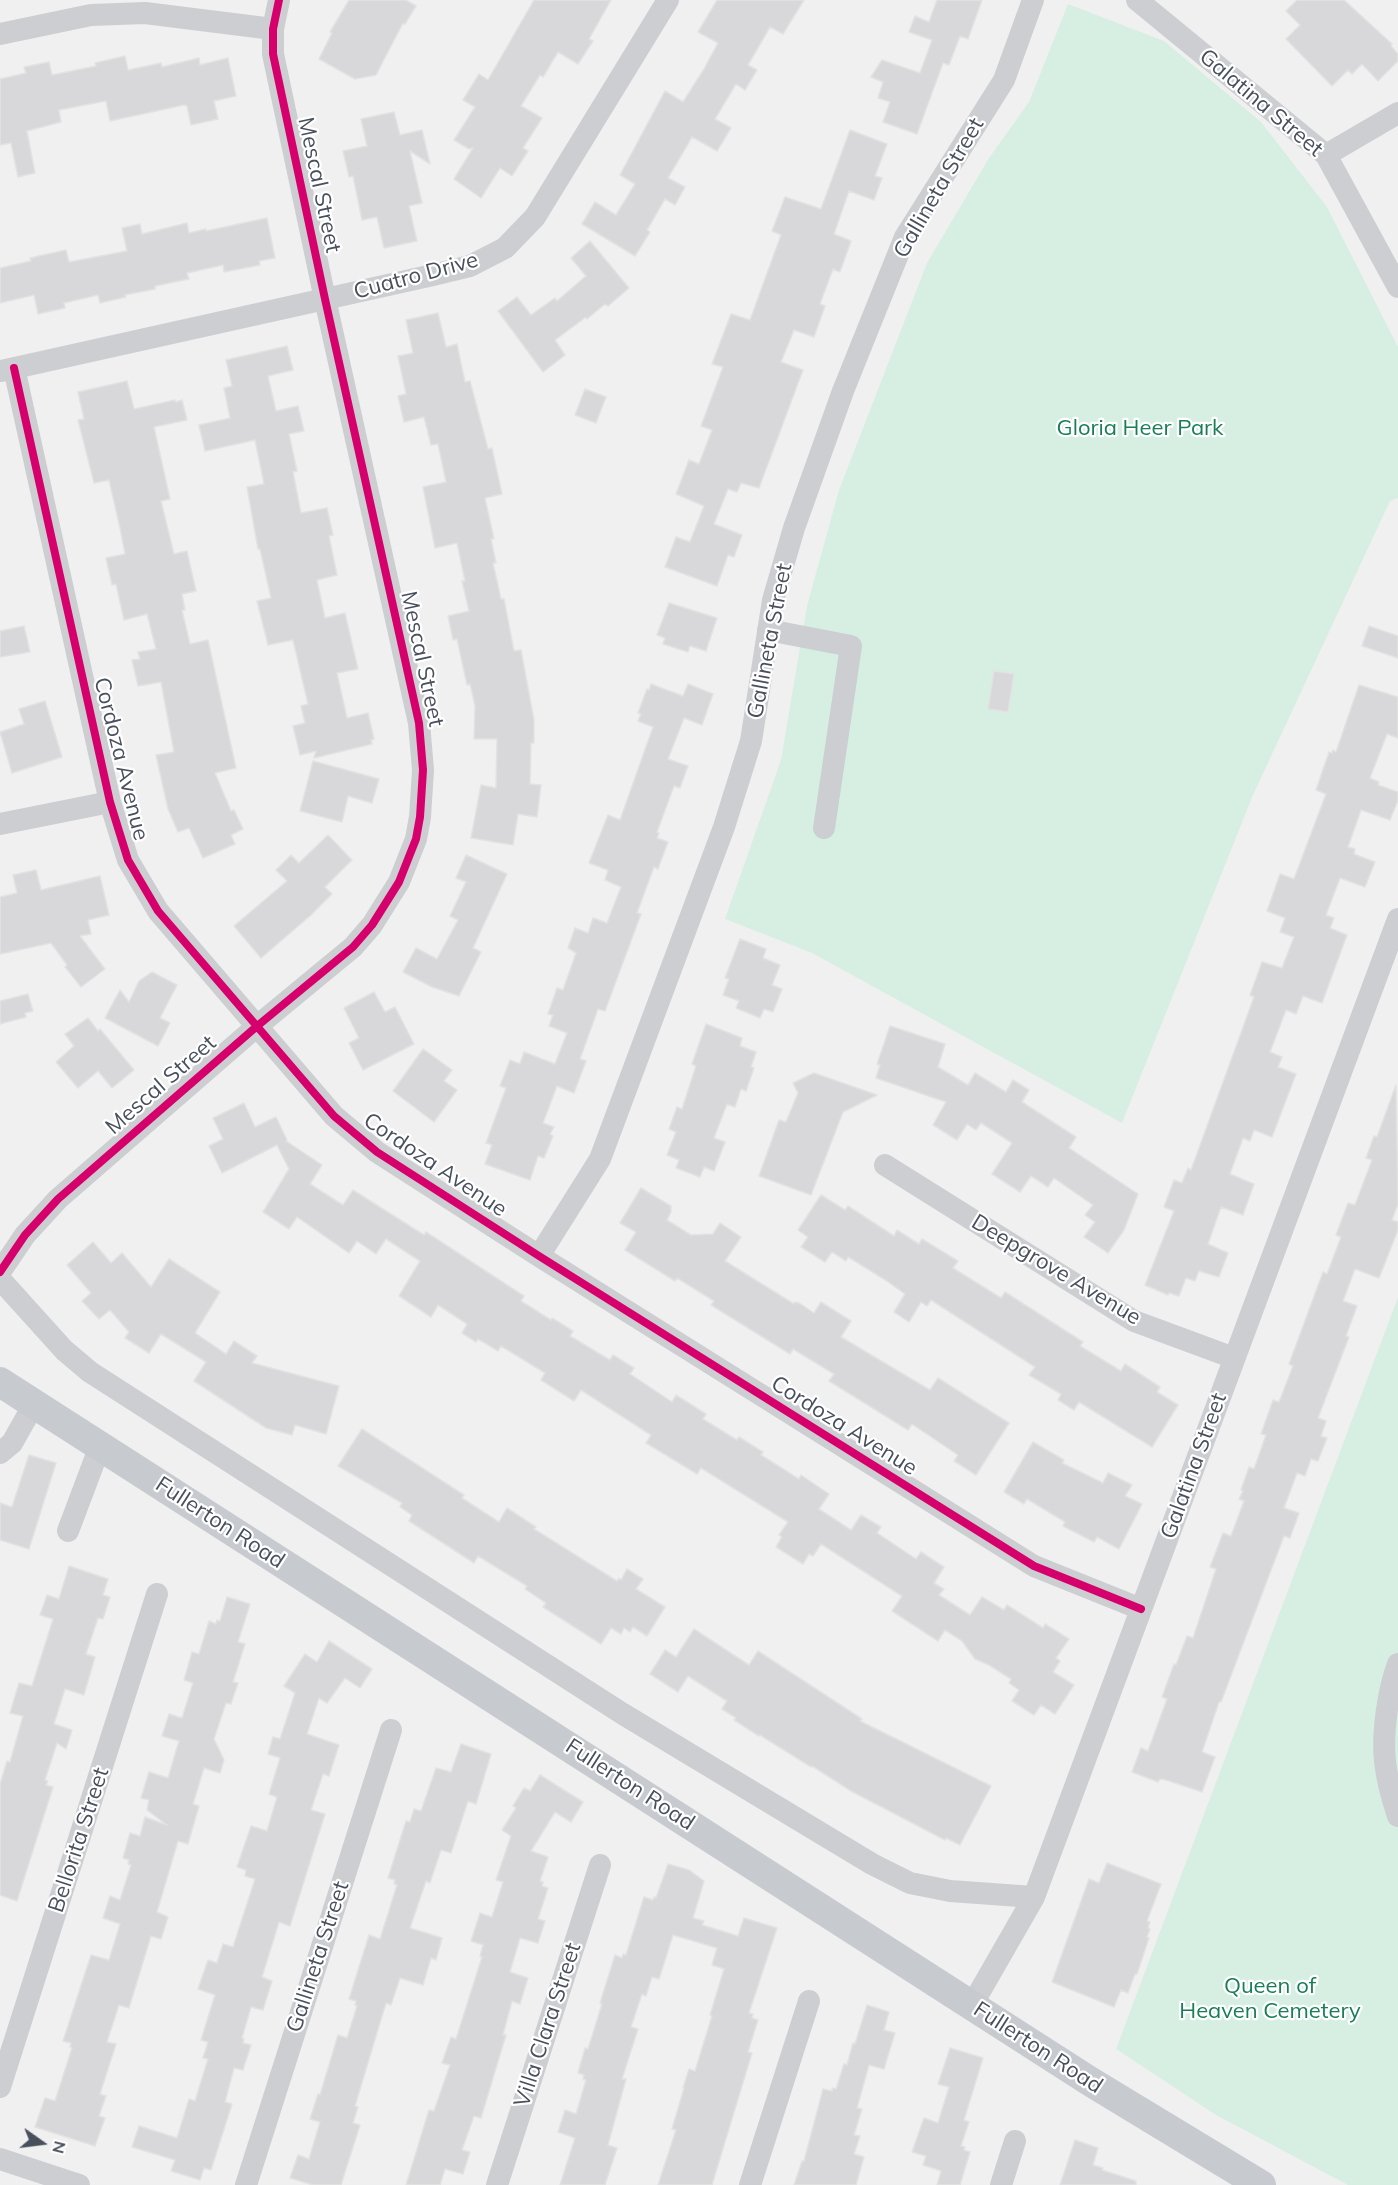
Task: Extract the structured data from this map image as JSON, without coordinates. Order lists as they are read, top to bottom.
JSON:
{
  "streets": {
    "main road": ["Fullerton Road"],
    "street": [
      "Galatina Street",
      "Mescal Street",
      "Gallineta Street",
      "Cuatro Drive",
      "Cordoza Avenue",
      "Deepgrove Avenue",
      "Bellorita Street",
      "Villa Clara Street"
    ]
  },
  "crossings": [
    ["Galatina Street", "Cordoza Avenue"],
    ["Galatina Street", "Deepgrove Avenue"],
    ["Galatina Street", "Fullerton Road"],
    ["Mescal Street", "Cuatro Drive"],
    ["Mescal Street", "Cordoza Avenue"],
    ["Gallineta Street", "Cordoza Avenue"],
    ["Cuatro Drive", "Cordoza Avenue"]
  ],
  "parks": ["Gloria Heer Park", "Queen of Heaven Cemetery"],
  "north": "right"
}
